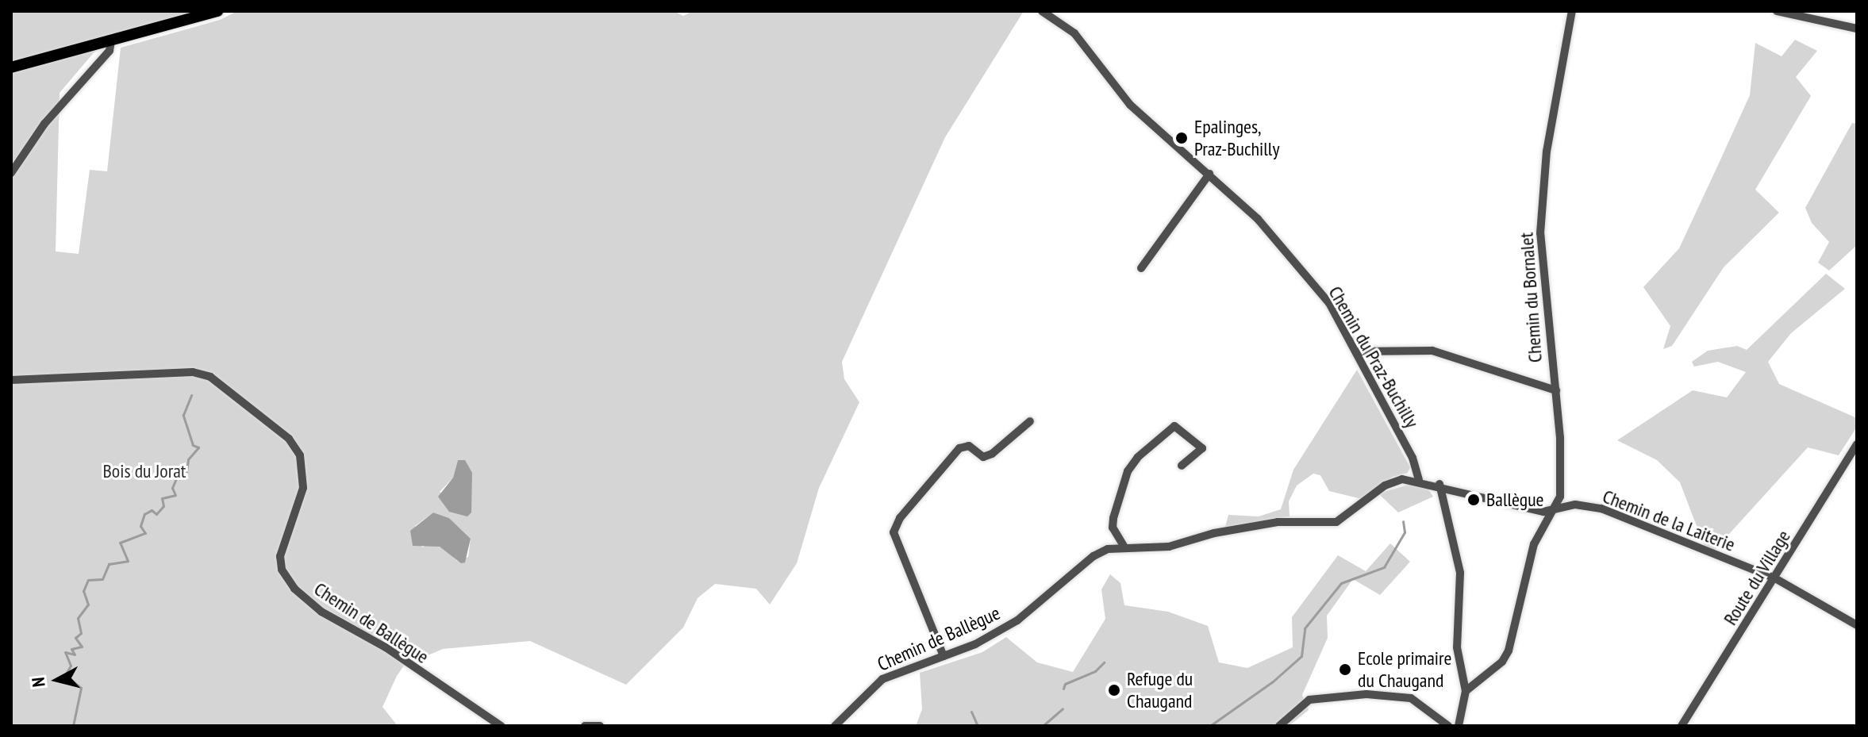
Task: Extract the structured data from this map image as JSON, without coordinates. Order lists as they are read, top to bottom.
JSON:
{
  "streets": {
    "street": [
      "Chemin du Bornalet",
      "Chemin du Praz-Buchilly",
      "Chemin de la Laiterie",
      "Route du Village",
      "Chemin de Ballègue"
    ]
  },
  "crossings": [
    ["Chemin du Bornalet", "Chemin de la Laiterie"],
    ["Chemin du Praz-Buchilly", "Chemin de Ballègue"],
    ["Chemin de la Laiterie", "Route du Village"],
    ["Chemin de la Laiterie", "Chemin de Ballègue"]
  ],
  "parks": ["Bois du Jorat"],
  "places": [
    "Epalinges, Praz-Buchilly",
    "Ballègue",
    "Ecole primaire du Chaugand",
    "Refuge du Chaugand"
  ],
  "north": "left"
}
